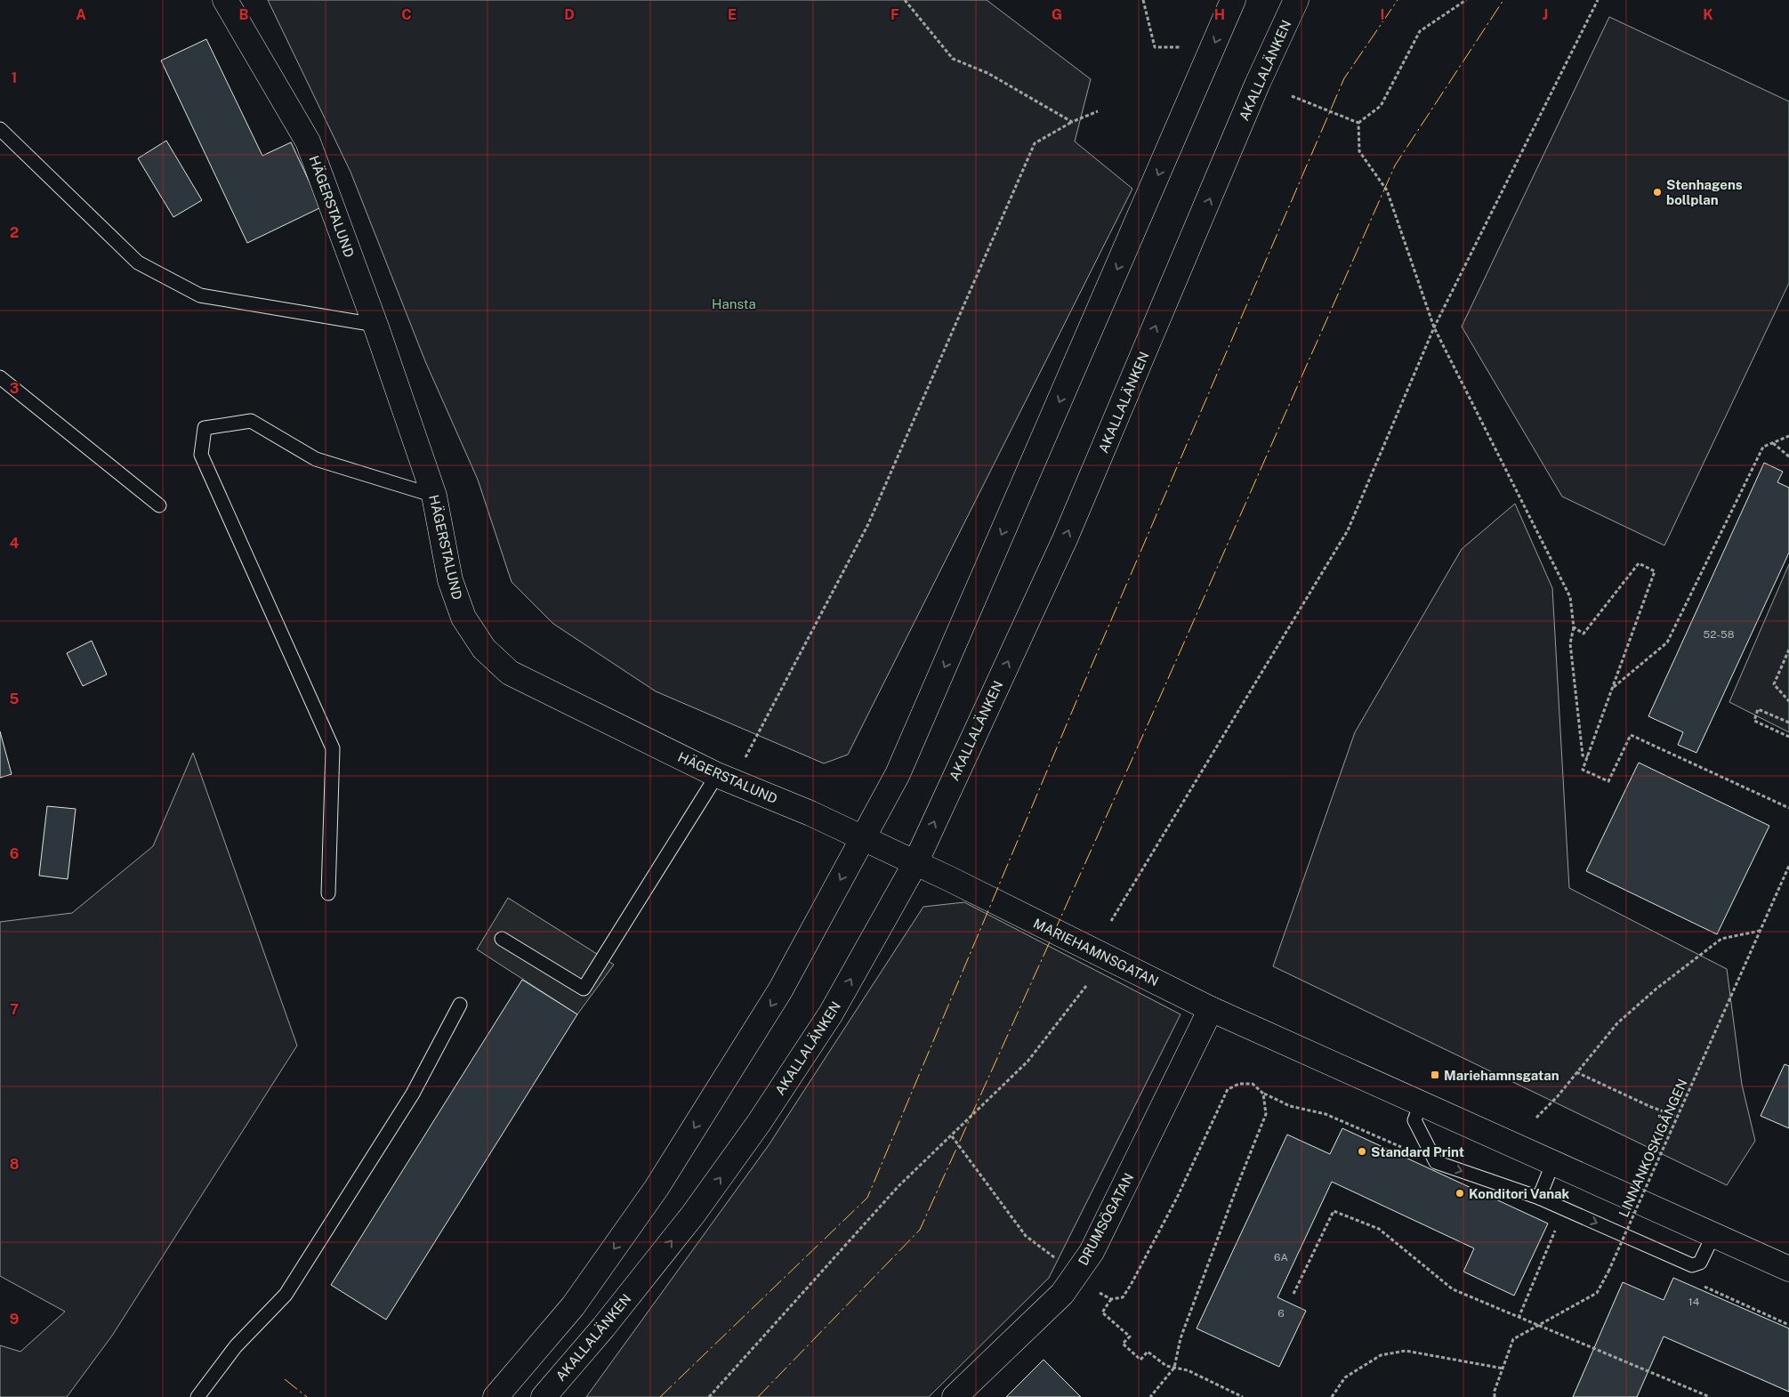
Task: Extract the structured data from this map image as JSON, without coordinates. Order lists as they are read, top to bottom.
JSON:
{
  "streets": {
    "main road": [
      "AKALLALÄNKEN",
      "HÄGERSTALUND",
      "MARIEHAMNSGATAN",
      "DRUMSÖGATAN"
    ],
    "path": ["LINNANKOSKIGÅNGEN"]
  },
  "crossings": [
    ["AKALLALÄNKEN", "HÄGERSTALUND"],
    ["AKALLALÄNKEN", "MARIEHAMNSGATAN"],
    ["HÄGERSTALUND", "MARIEHAMNSGATAN"],
    ["MARIEHAMNSGATAN", "DRUMSÖGATAN"]
  ],
  "parks": ["Hansta"],
  "places": {
    "other": ["Stenhagens bollplan", "Standard Print", "Konditori Vanak"],
    "transit": ["Mariehamnsgatan"]
  },
  "house_numbers": [
    "52-58",
    "6A",
    "14",
    "6"
  ],
  "grid": {
    "columns": [
      "A",
      "B",
      "C",
      "D",
      "E",
      "F",
      "G",
      "H",
      "I",
      "J",
      "K"
    ],
    "rows": [
      "1",
      "2",
      "3",
      "4",
      "5",
      "6",
      "7",
      "8",
      "9"
    ]
  }
}
